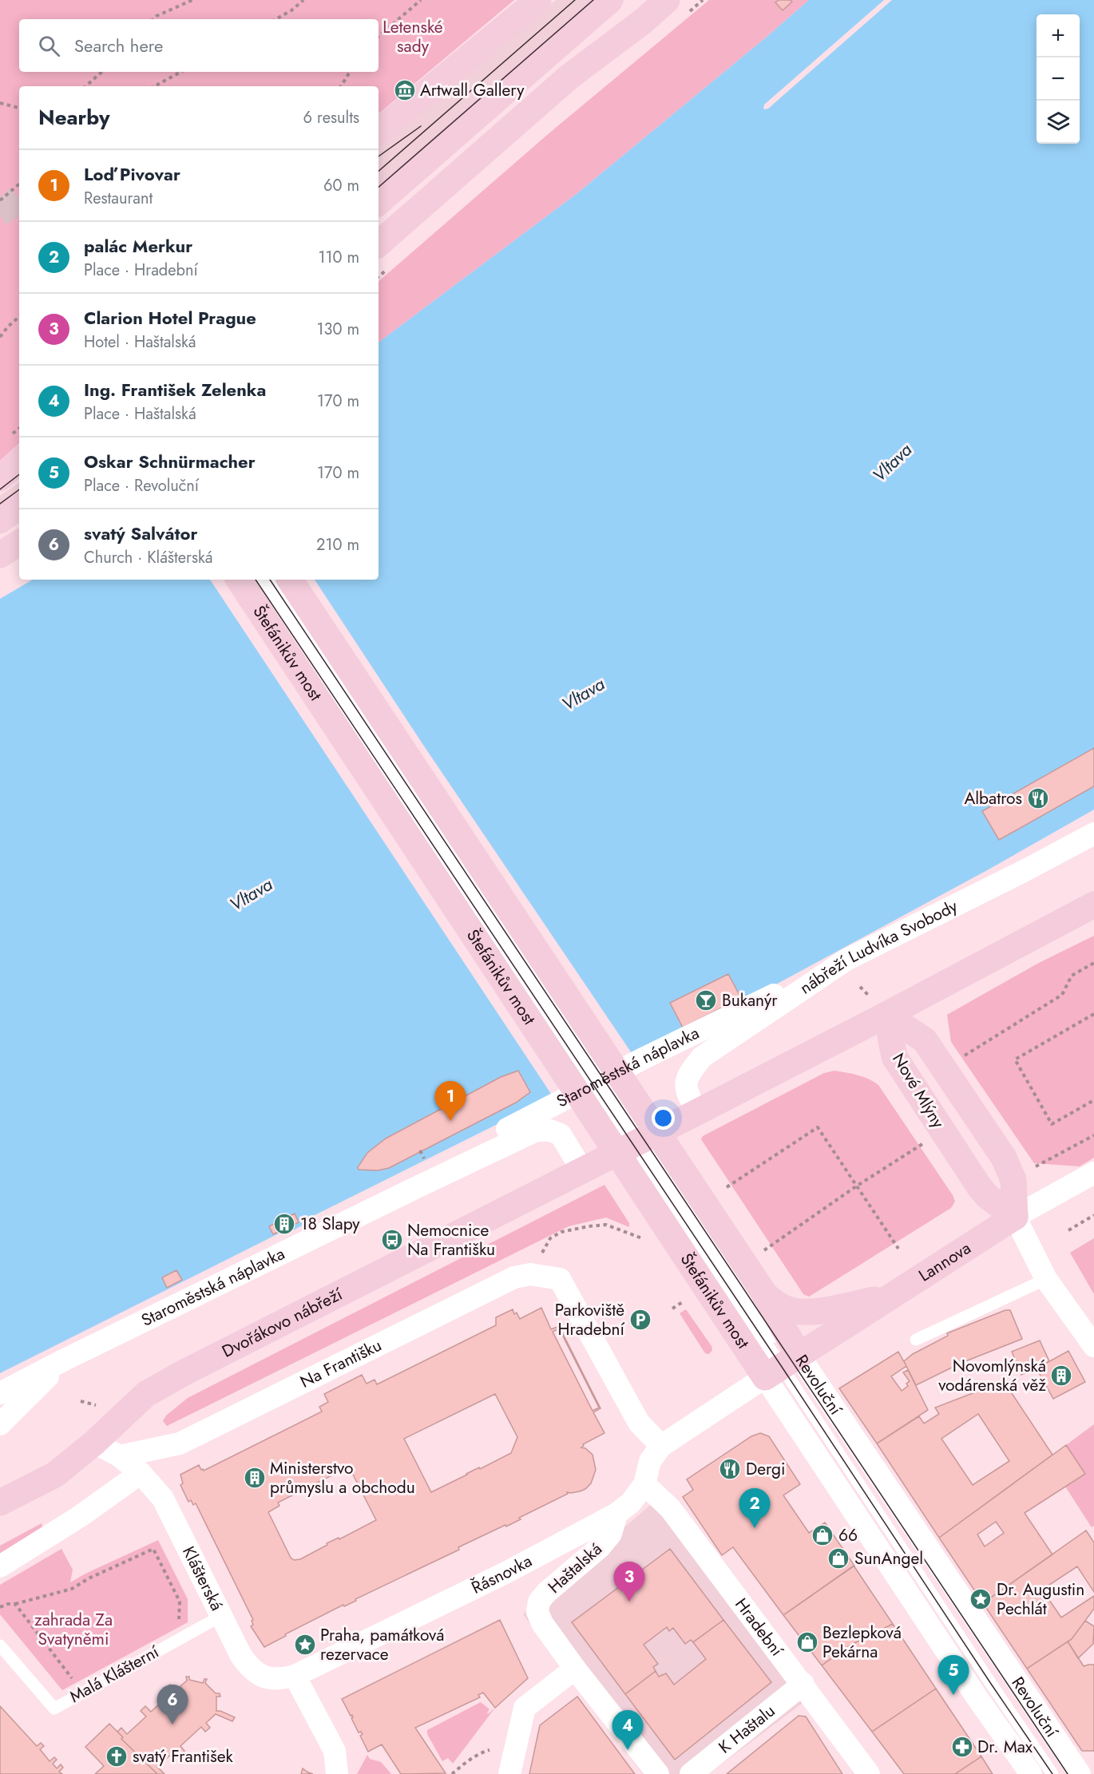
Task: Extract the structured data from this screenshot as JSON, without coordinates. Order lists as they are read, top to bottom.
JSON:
{
  "streets": {
    "street": [
      "Štefánikův most",
      "nábřeží Ludvíka Svobody",
      "Staroměstská náplavka",
      "Nové Mlýny",
      "Lannova",
      "Dvořákovo nábřeží",
      "Na Františku",
      "Revoluční",
      "Haštalská",
      "Řásnovka",
      "Klášterská",
      "Hradební",
      "K Haštalu"
    ],
    "lane": ["Malá Klášterní"]
  },
  "crossings": [
    ["Štefánikův most", "Lannova"],
    ["Štefánikův most", "Revoluční"],
    ["Štefánikův most", "Řásnovka"],
    ["nábřeží Ludvíka Svobody", "Staroměstská náplavka"],
    ["Staroměstská náplavka", "Dvořákovo nábřeží"],
    ["Nové Mlýny", "Lannova"],
    ["Lannova", "Revoluční"],
    ["Lannova", "Řásnovka"],
    ["Dvořákovo nábřeží", "Klášterská"],
    ["Na Františku", "Řásnovka"],
    ["Na Františku", "Klášterská"],
    ["Revoluční", "Řásnovka"],
    ["Haštalská", "Řásnovka"],
    ["Řásnovka", "Klášterská"],
    ["Řásnovka", "Hradební"],
    ["Klášterská", "Malá Klášterní"],
    ["Hradební", "K Haštalu"]
  ],
  "water": ["Vltava"],
  "parks": ["Letenské sady", "zahrada Za Svatyněmi"],
  "places": {
    "museum": ["Artwall Gallery"],
    "restaurant": ["Albatros", "Dergi"],
    "bar": ["Bukanýr"],
    "building": ["18 Slapy", "Novomlýnská vodárenská věž", "Ministerstvo průmyslu a obchodu"],
    "bus stop": ["Nemocnice Na Františku"],
    "parking": ["Parkoviště Hradební"],
    "shop": ["66", "SunAngel", "Bezlepková Pekárna"],
    "place": ["Dr. Augustin Pechlát", "Praha, památková rezervace"],
    "pharmacy": ["Dr. Max"],
    "church": ["svatý František"]
  },
  "page": {
    "map_buttons": ["+", "−"],
    "search": "Search here",
    "heading": ["Nearby", "6 results"],
    "list": [
      {
        "mark": "1",
        "name": "Loď Pivovar",
        "note": "Restaurant",
        "value": "60 m"
      },
      {
        "mark": "2",
        "name": "palác Merkur",
        "note": "Place · Hradební",
        "value": "110 m"
      },
      {
        "mark": "3",
        "name": "Clarion Hotel Prague",
        "note": "Hotel · Haštalská",
        "value": "130 m"
      },
      {
        "mark": "4",
        "name": "Ing. František Zelenka",
        "note": "Place · Haštalská",
        "value": "170 m"
      },
      {
        "mark": "5",
        "name": "Oskar Schnürmacher",
        "note": "Place · Revoluční",
        "value": "170 m"
      },
      {
        "mark": "6",
        "name": "svatý Salvátor",
        "note": "Church · Klášterská",
        "value": "210 m"
      }
    ],
    "pins": [
      "1",
      "2",
      "3",
      "5",
      "6",
      "4"
    ]
  }
}
